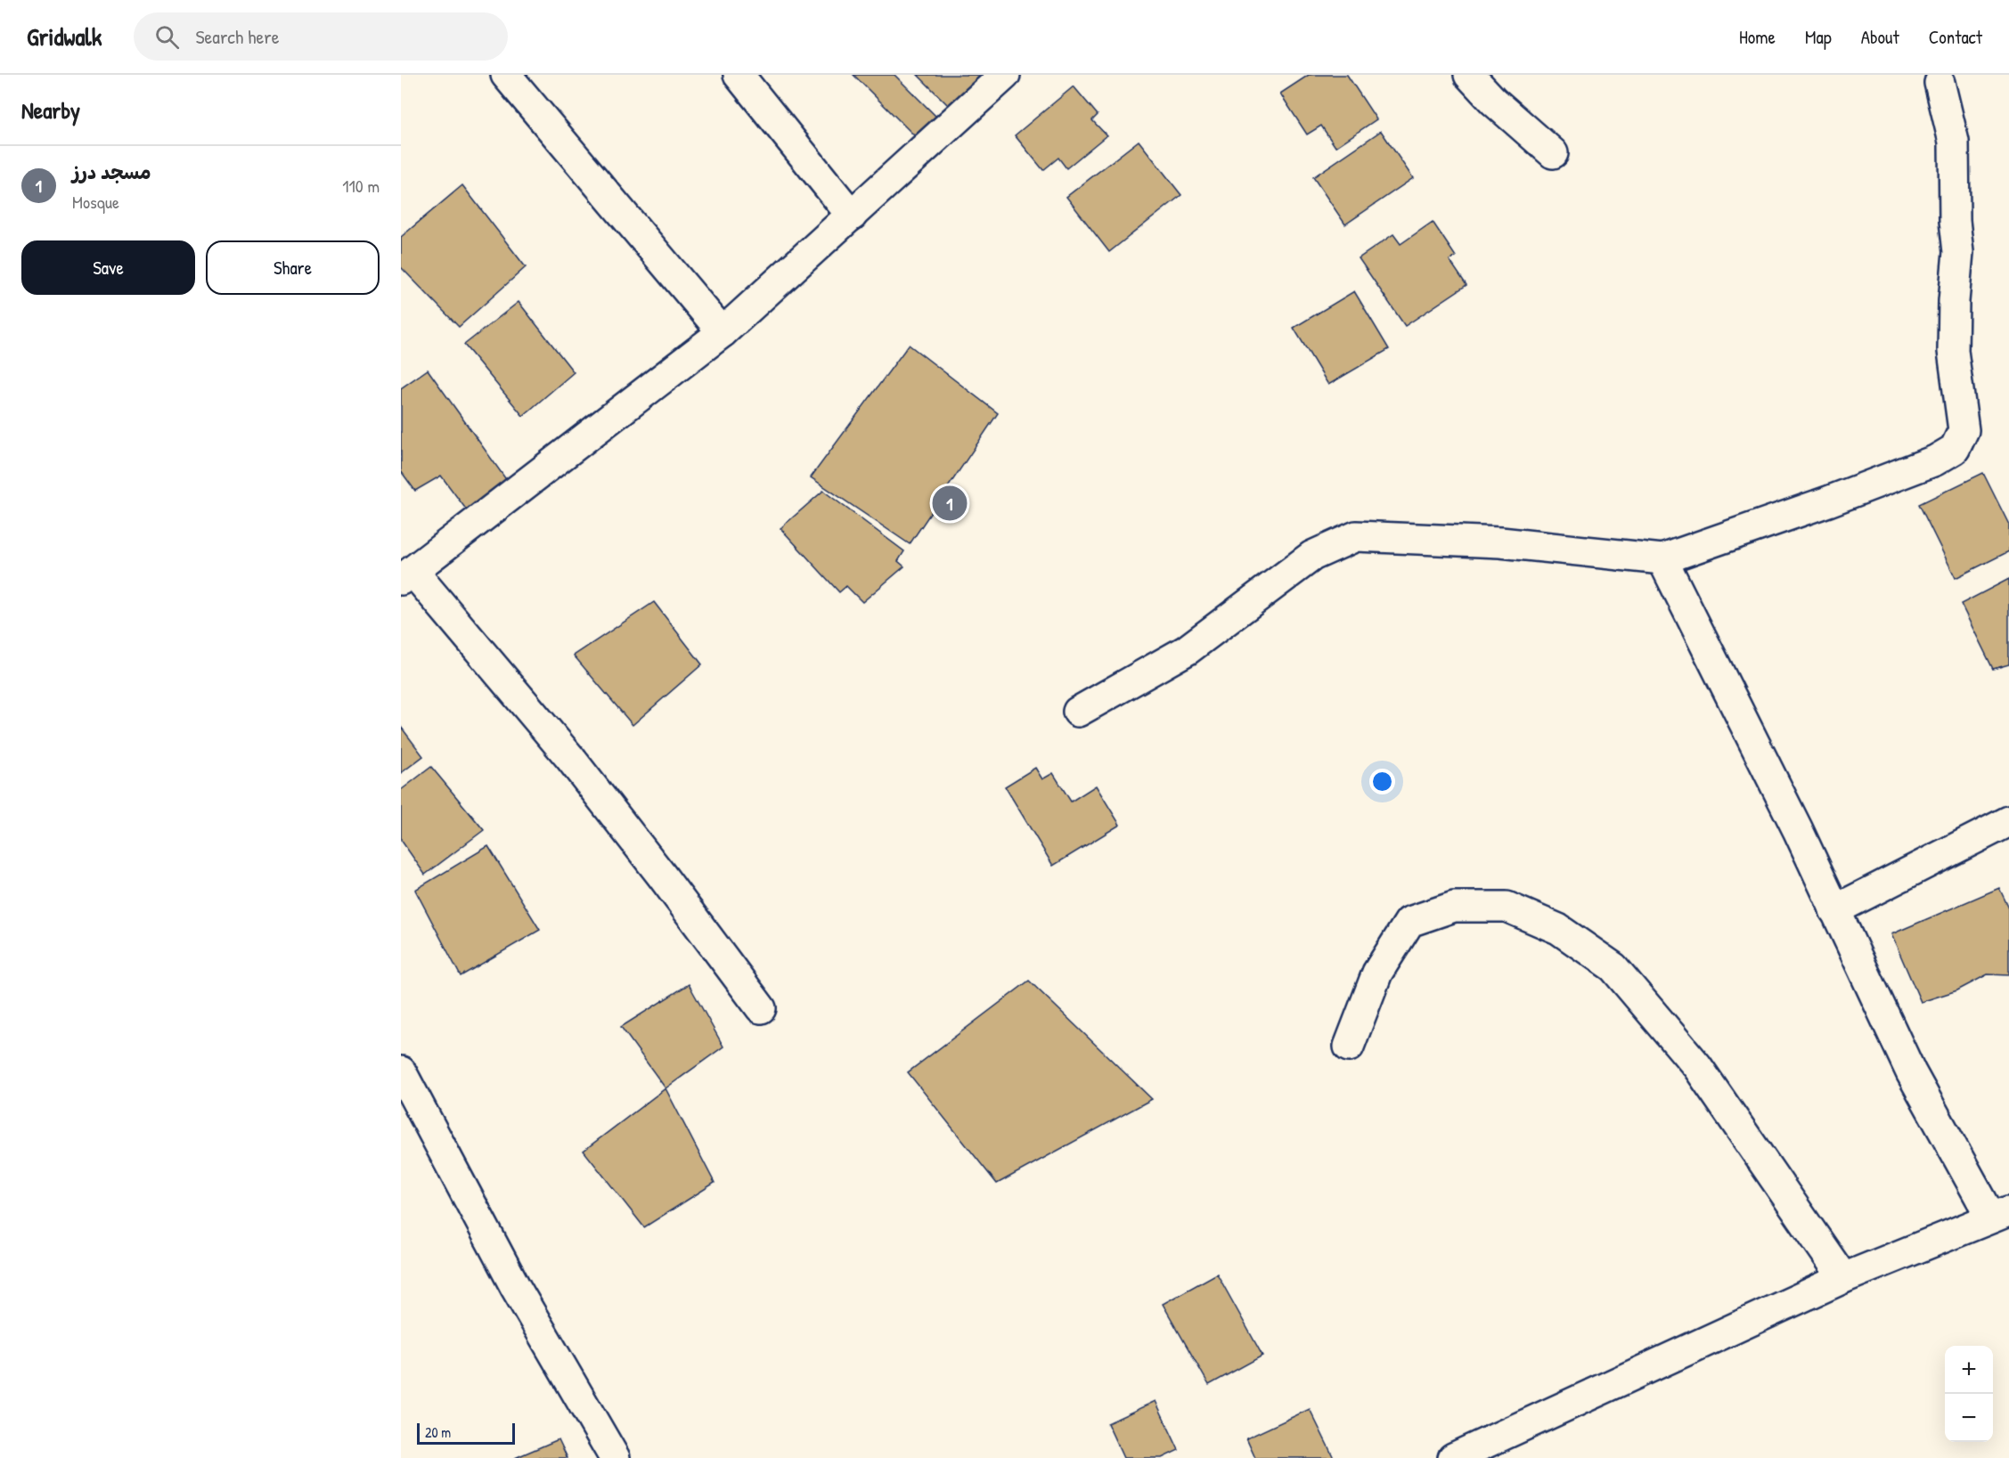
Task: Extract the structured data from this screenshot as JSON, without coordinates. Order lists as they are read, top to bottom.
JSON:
{
  "scale_bar": "20 m",
  "page": {
    "header": "Gridwalk",
    "search": "Search here",
    "nav": [
      "Home",
      "Map",
      "About",
      "Contact"
    ],
    "heading": "Nearby",
    "list": [
      {
        "mark": "1",
        "name": "مسجد درز",
        "note": "Mosque",
        "value": "110 m"
      }
    ],
    "buttons": ["Save", "Share"],
    "pins": "1",
    "map_buttons": ["+", "−"],
    "scale": "20 m"
  }
}
